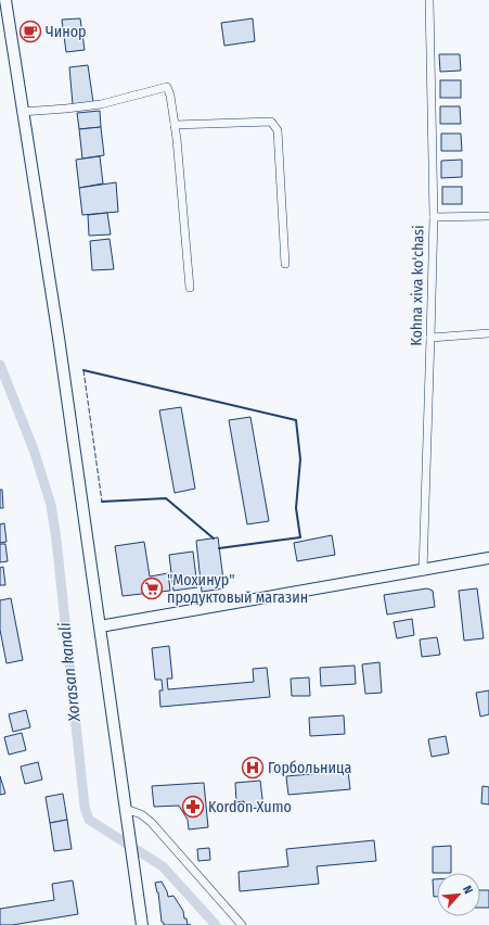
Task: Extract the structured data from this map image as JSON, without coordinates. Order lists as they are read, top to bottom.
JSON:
{
  "streets": {
    "street": ["Kohna xiva ko'chasi"]
  },
  "water": ["Xorasan kanali"],
  "places": {
    "cafe": ["Чинор"],
    "supermarket": ["\"Мохинур\" продуктовый магазин"],
    "hospital": ["Горбольница"],
    "pharmacy": ["Kordon Xumo"]
  },
  "north": "top right"
}
